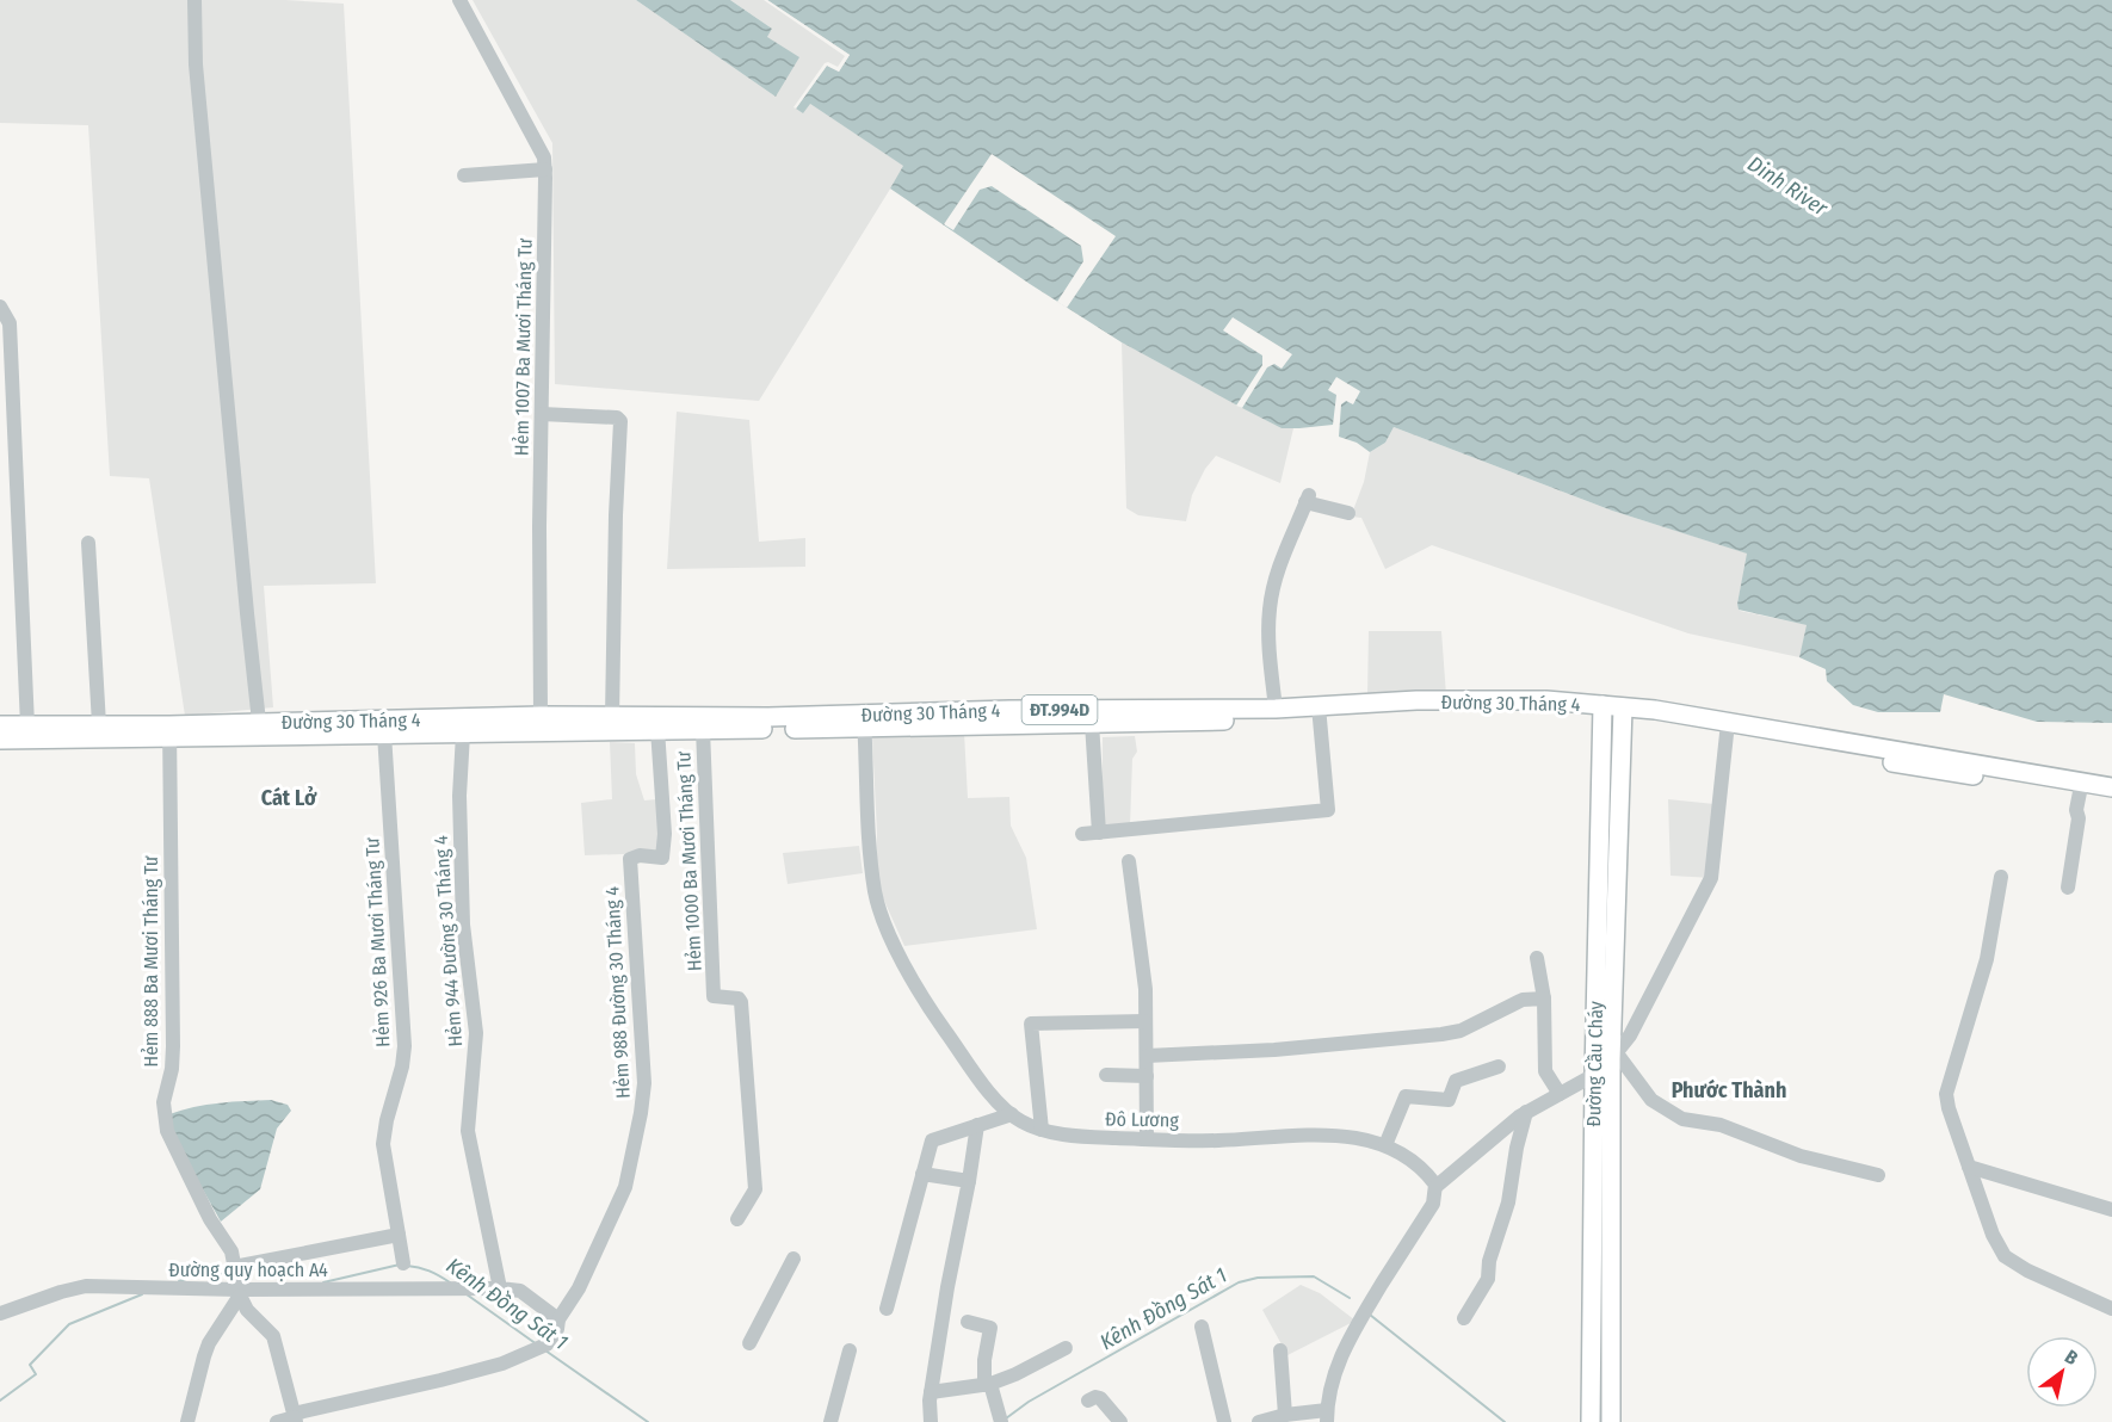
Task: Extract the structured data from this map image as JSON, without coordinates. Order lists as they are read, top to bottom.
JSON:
{
  "streets": {
    "main road": ["Đường 30 Tháng 4", "ĐT.994D", "Đường Cầu Cháy"],
    "street": [
      "Hẻm 1007 Ba Mươi Tháng Tư",
      "Hẻm 1000 Ba Mươi Tháng Tư",
      "Hẻm 944 Đường 30 Tháng 4",
      "Hẻm 926 Ba Mươi Tháng Tư",
      "Hẻm 888 Ba Mươi Tháng Tư",
      "Hẻm 988 Đường 30 Tháng 4",
      "Đô Lương",
      "Đường quy hoạch A4"
    ]
  },
  "crossings": [
    ["Hẻm 1007 Ba Mươi Tháng Tư", "Đường 30 Tháng 4"],
    ["Đường 30 Tháng 4", "Hẻm 1000 Ba Mươi Tháng Tư"],
    ["Đường 30 Tháng 4", "Hẻm 944 Đường 30 Tháng 4"],
    ["Đường 30 Tháng 4", "Hẻm 926 Ba Mươi Tháng Tư"],
    ["Đường 30 Tháng 4", "Hẻm 888 Ba Mươi Tháng Tư"],
    ["Đường 30 Tháng 4", "Hẻm 988 Đường 30 Tháng 4"],
    ["Đường 30 Tháng 4", "Đường Cầu Cháy"],
    ["Đường 30 Tháng 4", "Đô Lương"],
    ["Hẻm 944 Đường 30 Tháng 4", "Đường quy hoạch A4"],
    ["Hẻm 888 Ba Mươi Tháng Tư", "Hẻm 988 Đường 30 Tháng 4"],
    ["Hẻm 888 Ba Mươi Tháng Tư", "Đường quy hoạch A4"]
  ],
  "districts": ["Cát Lở", "Phước Thành"],
  "water": ["Dinh River", "Kênh Đồng Sát 1"],
  "north": "top right"
}
